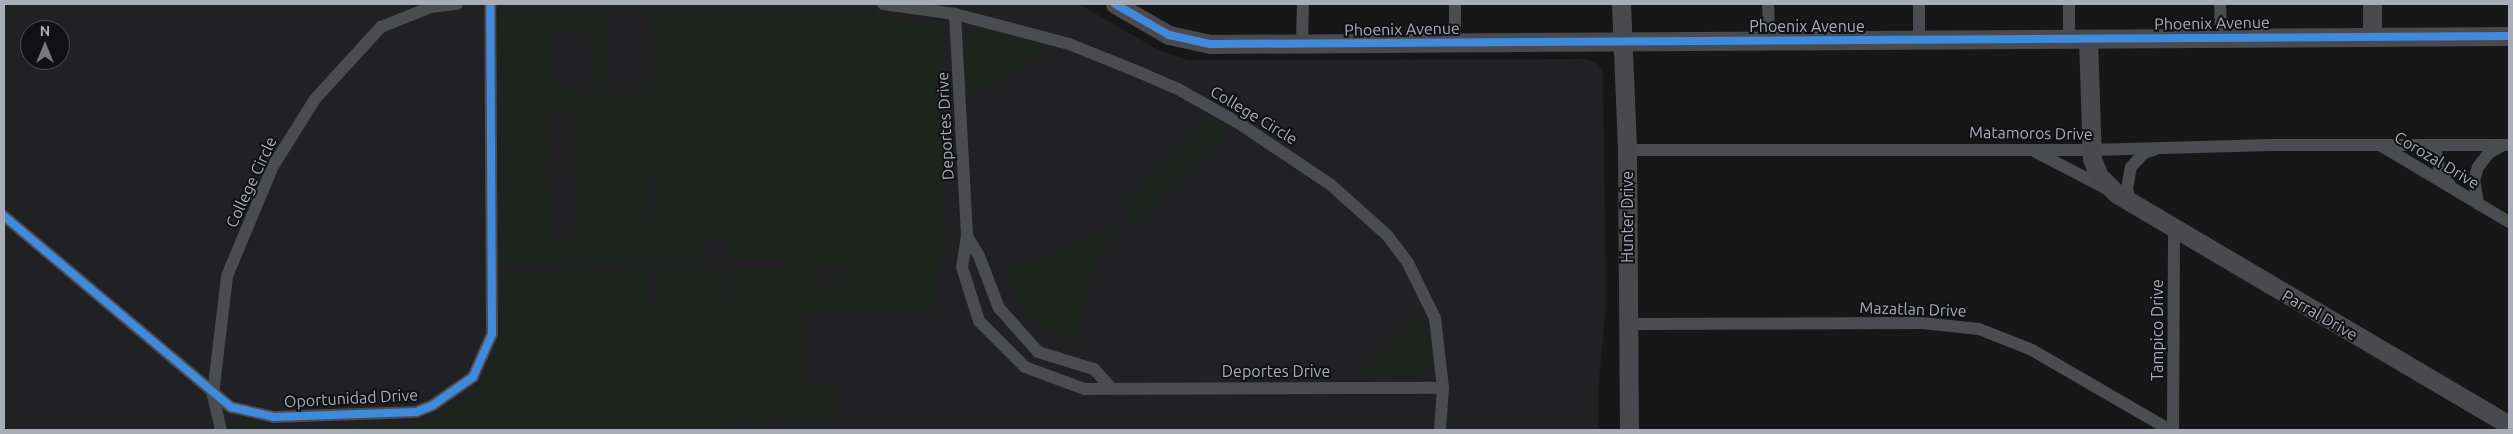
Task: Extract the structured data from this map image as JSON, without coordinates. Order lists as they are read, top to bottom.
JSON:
{
  "streets": {
    "street": [
      "Phoenix Avenue",
      "College Circle",
      "Deportes Drive",
      "Matamoros Drive",
      "Corozal Drive",
      "Hunter Drive",
      "Mazatlan Drive",
      "Parral Drive",
      "Tampico Drive",
      "Oportunidad Drive"
    ]
  },
  "crossings": [
    ["Phoenix Avenue", "Hunter Drive"],
    ["Phoenix Avenue", "Parral Drive"],
    ["College Circle", "Deportes Drive"],
    ["College Circle", "Oportunidad Drive"],
    ["Matamoros Drive", "Corozal Drive"],
    ["Matamoros Drive", "Hunter Drive"],
    ["Matamoros Drive", "Parral Drive"],
    ["Hunter Drive", "Mazatlan Drive"],
    ["Mazatlan Drive", "Tampico Drive"],
    ["Parral Drive", "Tampico Drive"]
  ],
  "north": "top"
}
